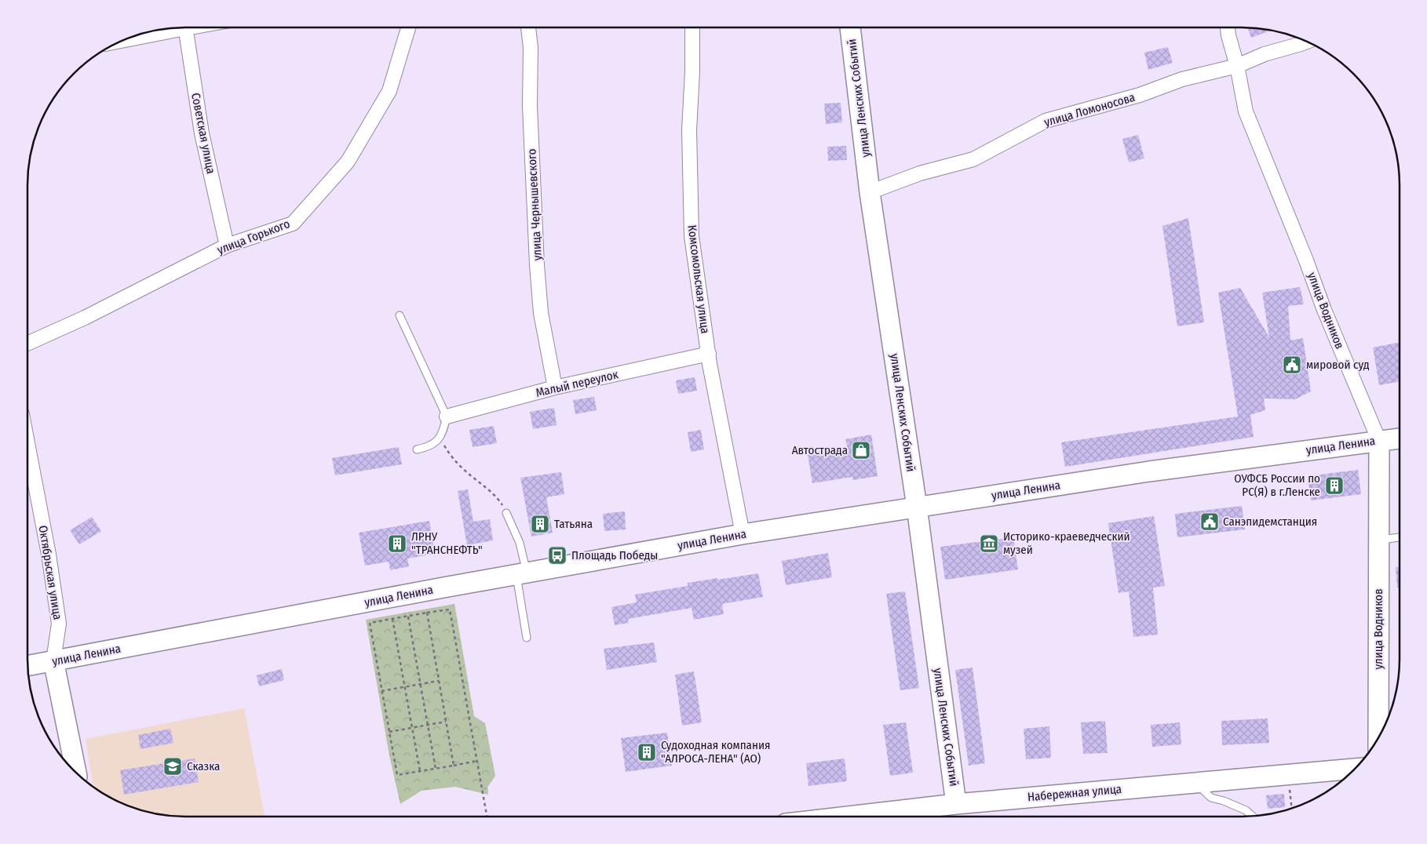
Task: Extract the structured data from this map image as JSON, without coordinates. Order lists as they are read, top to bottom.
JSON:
{
  "streets": {
    "street": [
      "улица Ленских Событий",
      "улица Ломоносова",
      "Советская улица",
      "улица Чернышевского",
      "улица Горького",
      "Комсомольская улица",
      "улица Водников",
      "Малый переулок",
      "улица Ленина",
      "Октябрьская улица",
      "Набережная улица"
    ]
  },
  "crossings": [
    ["улица Ленских Событий", "улица Ломоносова"],
    ["улица Ленских Событий", "улица Ленина"],
    ["улица Ленских Событий", "Набережная улица"],
    ["улица Ломоносова", "улица Водников"],
    ["Советская улица", "улица Горького"],
    ["улица Чернышевского", "Малый переулок"],
    ["Комсомольская улица", "Малый переулок"],
    ["Комсомольская улица", "улица Ленина"],
    ["улица Водников", "улица Ленина"],
    ["улица Ленина", "Октябрьская улица"]
  ],
  "places": {
    "public building": ["мировой суд", "Санэпидемстанция"],
    "shop": ["Автострада"],
    "building": [
      "ОУФСБ России по РС(Я) в г.Ленске",
      "Татьяна",
      "ЛРНУ \"ТРАНСНЕФТЬ\"",
      "Судоходная компания \"АЛРОСА-ЛЕНА\" (АО)"
    ],
    "museum": ["Историко-краеведческий музей"],
    "bus stop": ["Площадь Победы"],
    "school or university": ["Сказка"]
  }
}
